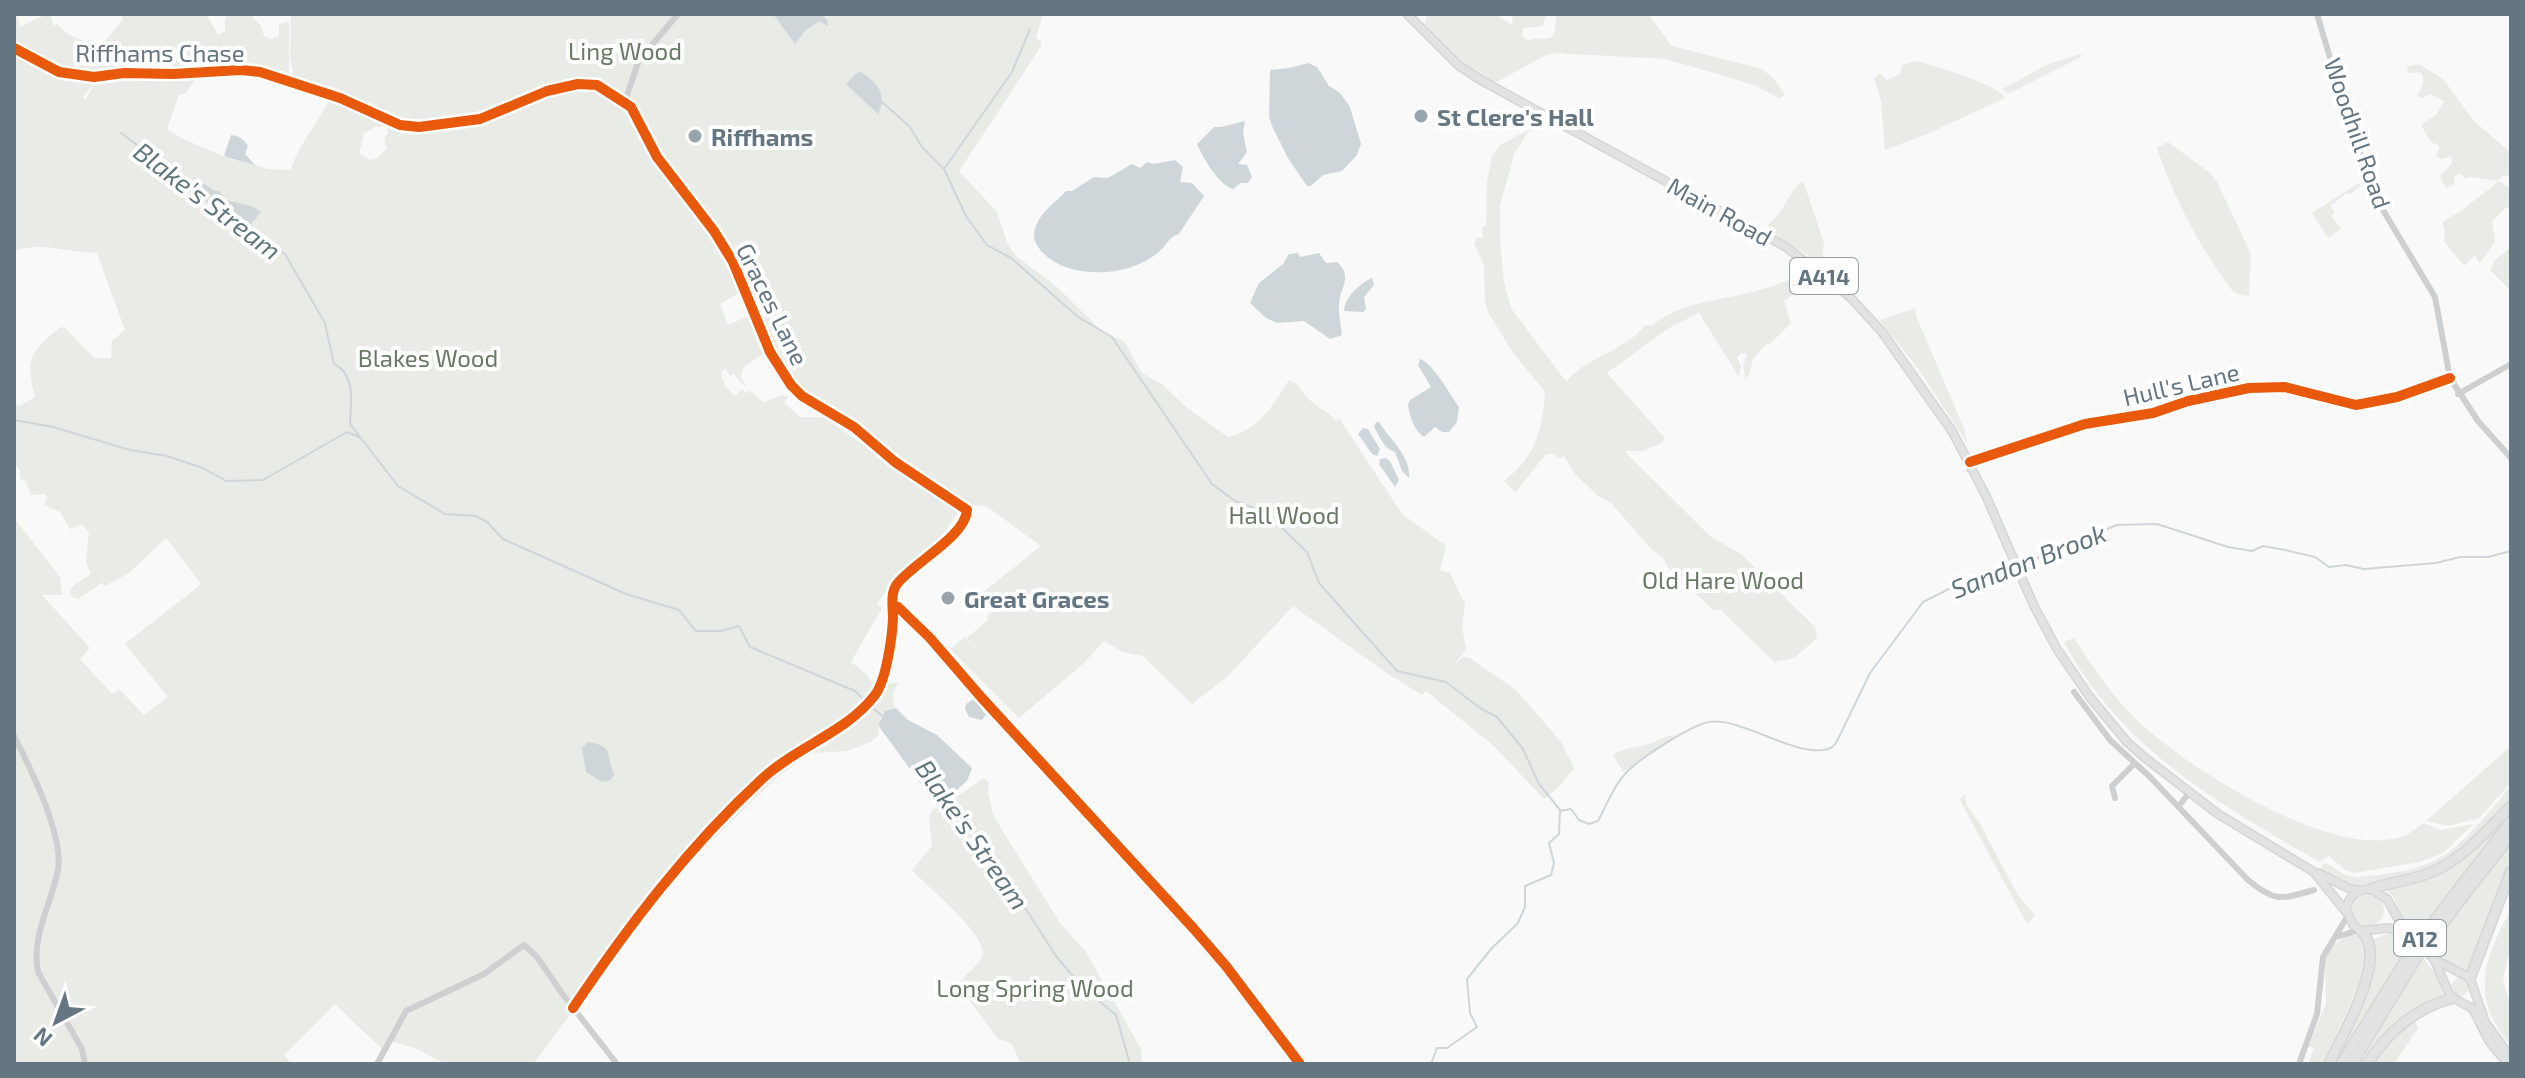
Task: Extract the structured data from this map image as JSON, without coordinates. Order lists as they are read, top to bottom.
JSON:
{
  "streets": {
    "highway": ["A12"],
    "main road": ["Main Road", "A414"],
    "street": [
      "Riffhams Chase",
      "Woodhill Road",
      "Graces Lane",
      "Hull's Lane"
    ]
  },
  "crossings": [
    ["Riffhams Chase", "Graces Lane"],
    ["Woodhill Road", "Hull's Lane"],
    ["Main Road", "A414"],
    ["Main Road", "Hull's Lane"],
    ["A414", "A12"]
  ],
  "water": ["Blake's Stream", "Sandon Brook"],
  "parks": [
    "Ling Wood",
    "Blakes Wood",
    "Hall Wood",
    "Old Hare Wood",
    "Long Spring Wood"
  ],
  "places": ["St Clere's Hall", "Riffhams", "Great Graces"],
  "north": "bottom left"
}
